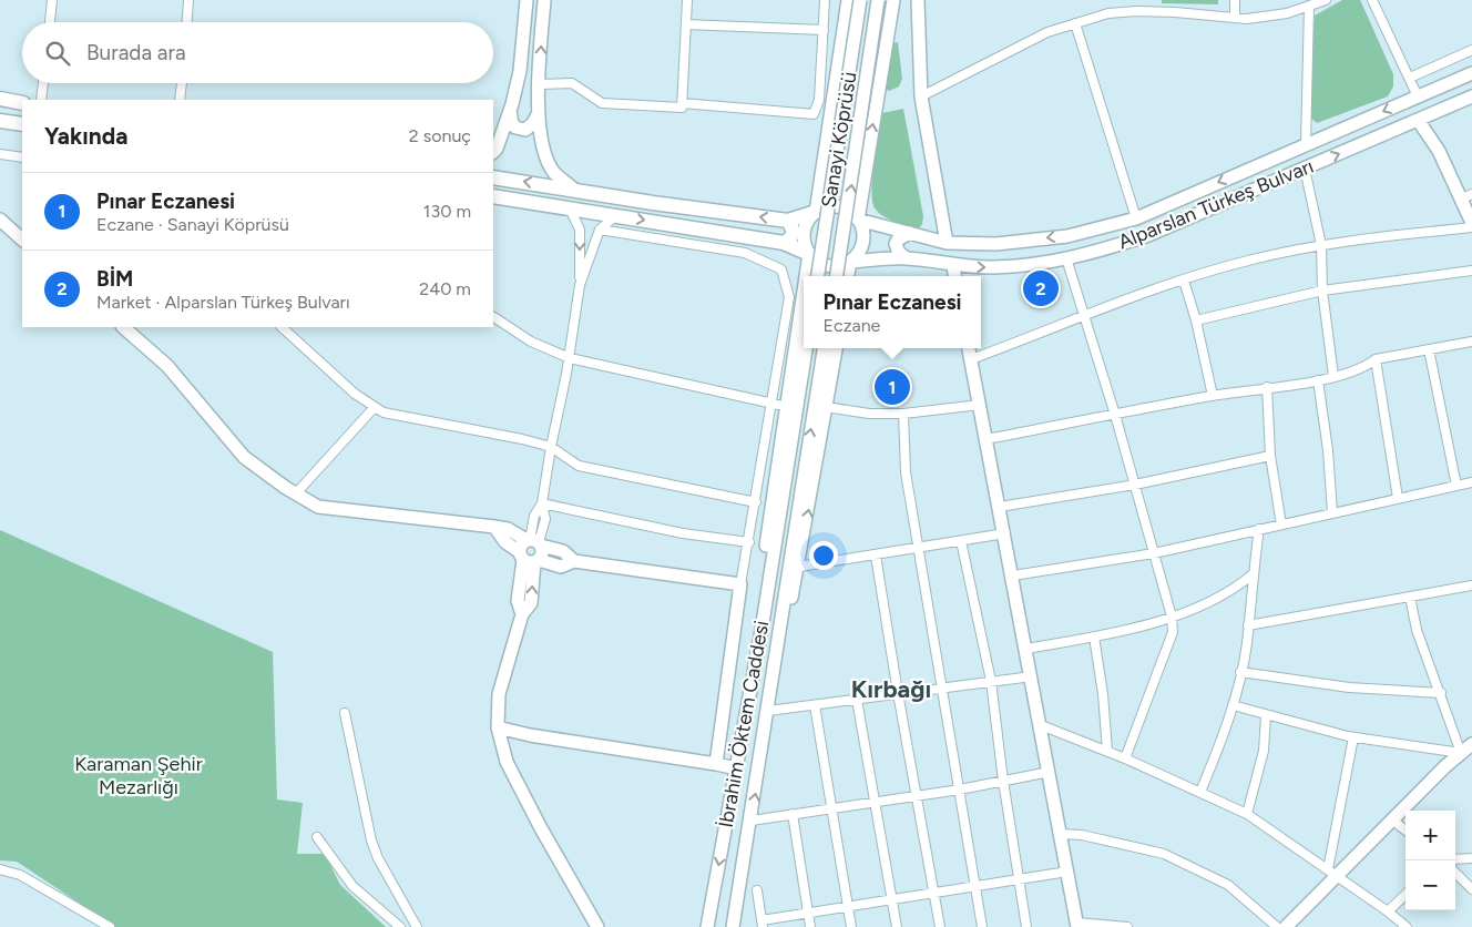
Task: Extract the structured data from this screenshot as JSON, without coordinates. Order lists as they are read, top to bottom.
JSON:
{
  "streets": {
    "main road": ["Sanayi Köprüsü", "Alparslan Türkeş Bulvarı", "İbrahim Öktem Caddesi"]
  },
  "districts": ["Kırbağı"],
  "parks": ["Karaman Şehir Mezarlığı"],
  "page": {
    "search": "Burada ara",
    "heading": ["Yakında", "2 sonuç"],
    "list": [
      {
        "mark": "1",
        "name": "Pınar Eczanesi",
        "note": "Eczane · Sanayi Köprüsü",
        "value": "130 m"
      },
      {
        "mark": "2",
        "name": "BİM",
        "note": "Market · Alparslan Türkeş Bulvarı",
        "value": "240 m"
      }
    ],
    "pins": ["2", "1"],
    "popup": ["Pınar Eczanesi", "Eczane"],
    "map_buttons": ["+", "−"]
  }
}
